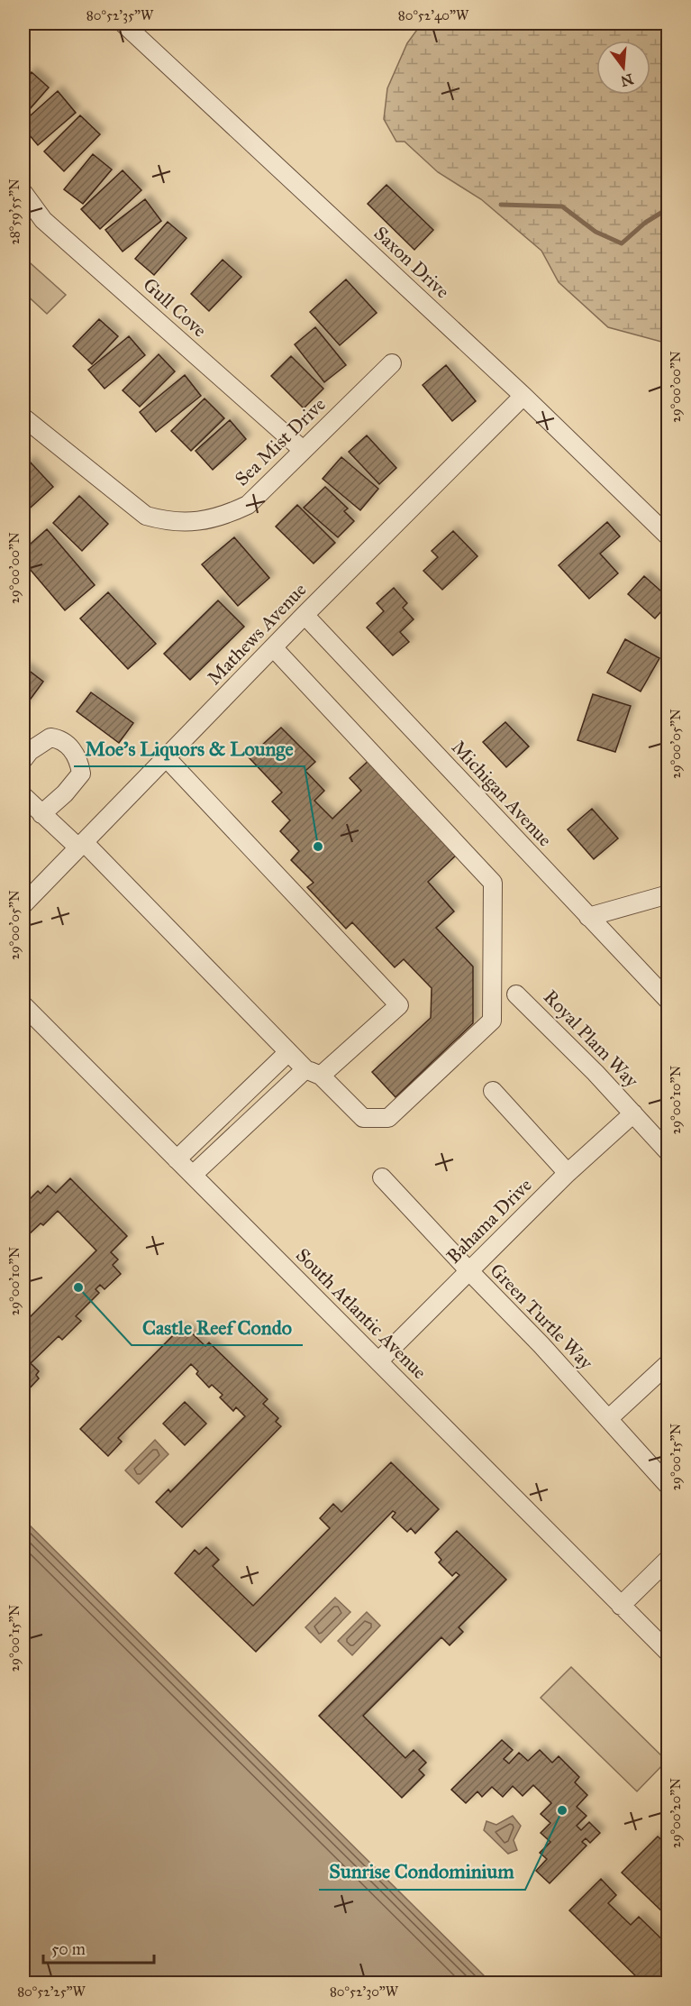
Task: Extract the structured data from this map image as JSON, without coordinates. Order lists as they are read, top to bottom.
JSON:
{
  "streets": {
    "street": [
      "Saxon Drive",
      "Gull Cove",
      "Sea Mist Drive",
      "Mathews Avenue",
      "Michigan Avenue",
      "Royal Plam Way",
      "Bahama Drive",
      "South Atlantic Avenue",
      "Green Turtle Way"
    ]
  },
  "crossings": [
    ["Saxon Drive", "Mathews Avenue"],
    ["Gull Cove", "Sea Mist Drive"],
    ["Mathews Avenue", "Michigan Avenue"],
    ["Royal Plam Way", "Bahama Drive"],
    ["Bahama Drive", "South Atlantic Avenue"],
    ["Bahama Drive", "Green Turtle Way"]
  ],
  "places": ["Moe's Liquors & Lounge", "Castle Reef Condo", "Sunrise Condominium"],
  "scale_bar": "50 m",
  "north": "bottom",
  "coordinates": [
    "80°52'35\"W",
    "80°52'40\"W",
    "28°59'55\"N",
    "29°00'00\"N",
    "29°00'05\"N",
    "29°00'10\"N",
    "29°00'15\"N",
    "29°00'20\"N",
    "80°52'25\"W",
    "80°52'30\"W"
  ]
}
